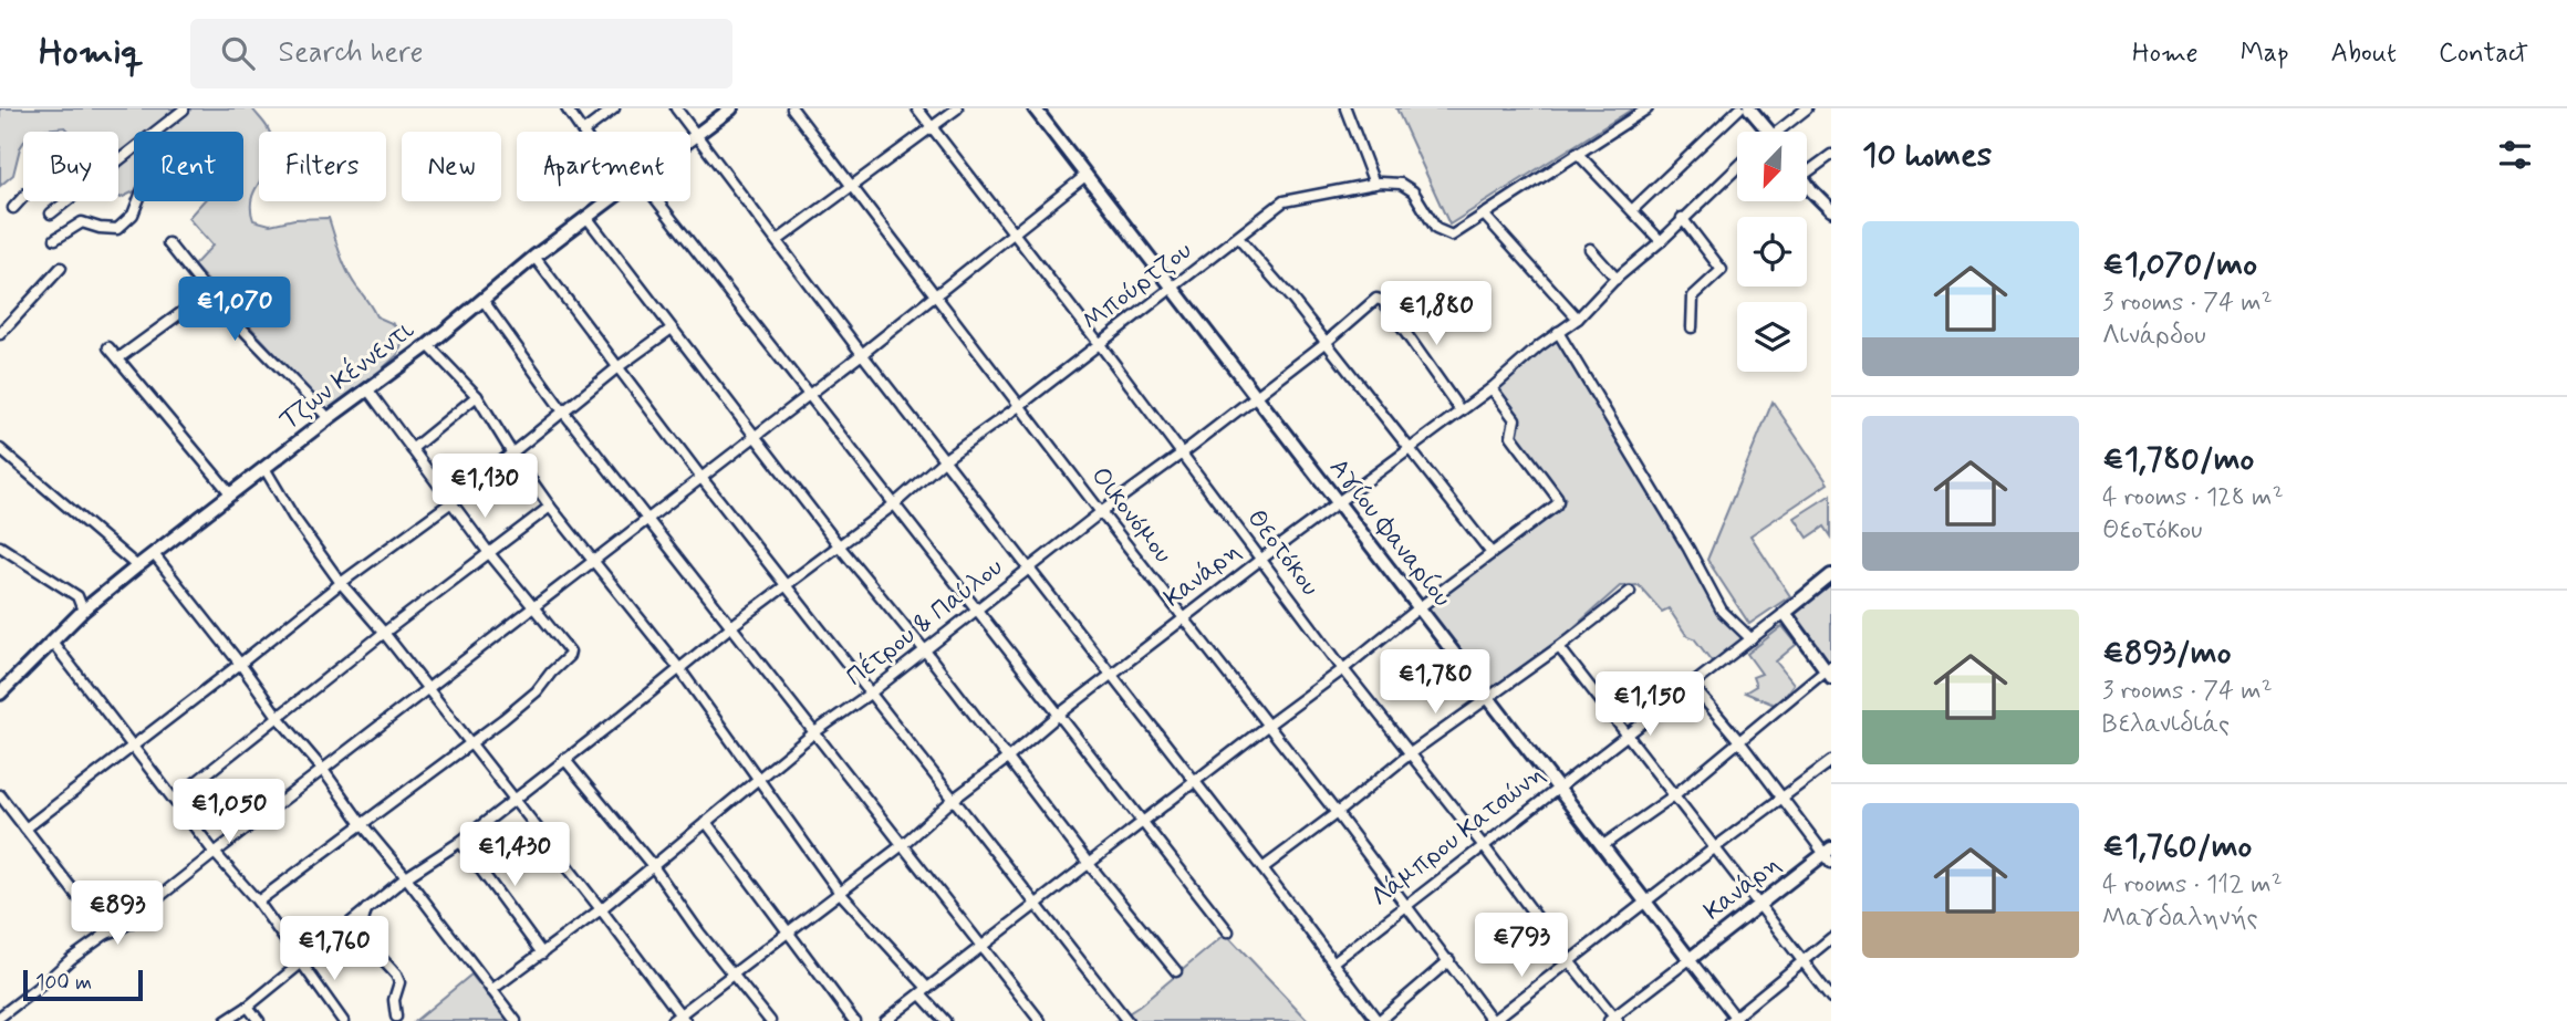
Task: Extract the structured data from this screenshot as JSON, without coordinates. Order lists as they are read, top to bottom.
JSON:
{
  "streets": {
    "street": [
      "Μπούρτζου",
      "Τζων Κέννεντι",
      "Οικονόμου",
      "Αγίου Φαναρίου",
      "Θεοτόκου",
      "Κανάρη",
      "Πέτρου & Παύλου",
      "Λάμπρου Κατσώνη"
    ]
  },
  "crossings": [
    ["Μπούρτζου", "Οικονόμου"],
    ["Μπούρτζου", "Αγίου Φαναρίου"],
    ["Μπούρτζου", "Θεοτόκου"],
    ["Οικονόμου", "Κανάρη"],
    ["Οικονόμου", "Πέτρου & Παύλου"],
    ["Οικονόμου", "Λάμπρου Κατσώνη"],
    ["Αγίου Φαναρίου", "Κανάρη"],
    ["Αγίου Φαναρίου", "Πέτρου & Παύλου"],
    ["Αγίου Φαναρίου", "Λάμπρου Κατσώνη"],
    ["Θεοτόκου", "Κανάρη"],
    ["Θεοτόκου", "Πέτρου & Παύλου"],
    ["Θεοτόκου", "Λάμπρου Κατσώνη"],
    ["Κανάρη", "Πέτρου & Παύλου"]
  ],
  "scale_bar": "100 m",
  "north": "bottom left",
  "page": {
    "header": "Homiq",
    "search": "Search here",
    "nav": [
      "Home",
      "Map",
      "About",
      "Contact"
    ],
    "heading": "10 homes",
    "chip": [
      "Buy",
      "Rent",
      "Filters",
      "New",
      "Apartment"
    ],
    "list": [
      {
        "name": "€1,070/mo",
        "note": "3 rooms · 74 m² · Λινάρδου"
      },
      {
        "name": "€1,780/mo",
        "note": "4 rooms · 128 m² · Θεοτόκου"
      },
      {
        "name": "€893/mo",
        "note": "3 rooms · 74 m² · Βελανιδιάς"
      },
      {
        "name": "€1,760/mo",
        "note": "4 rooms · 112 m² · Μαγδαληνής"
      }
    ],
    "price": [
      "€1,070",
      "€1,880",
      "€1,130",
      "€1,780",
      "€1,150",
      "€1,050",
      "€1,430",
      "€893",
      "€793",
      "€1,760"
    ],
    "scale": "100 m"
  }
}
